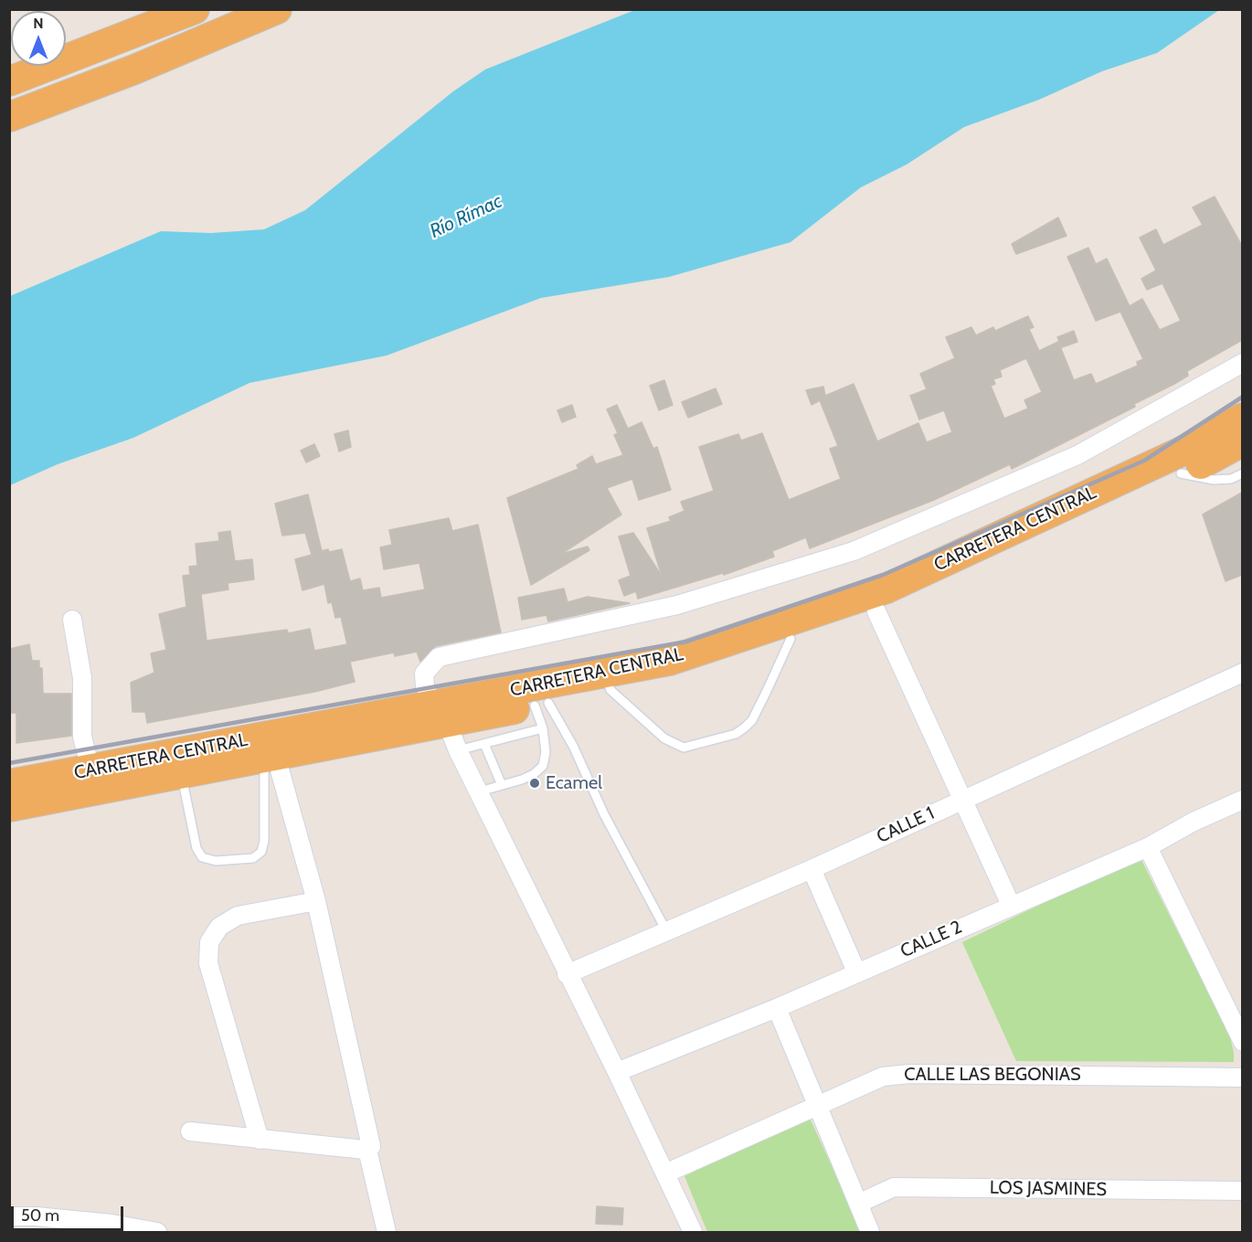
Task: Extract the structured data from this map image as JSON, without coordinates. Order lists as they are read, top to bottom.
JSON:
{
  "streets": {
    "highway": ["CARRETERA CENTRAL"],
    "street": [
      "CALLE 1",
      "CALLE 2",
      "CALLE LAS BEGONIAS",
      "LOS JASMINES"
    ]
  },
  "water": ["Río Rímac"],
  "places": ["Ecamel"],
  "scale_bar": "50 m",
  "north": "top"
}
